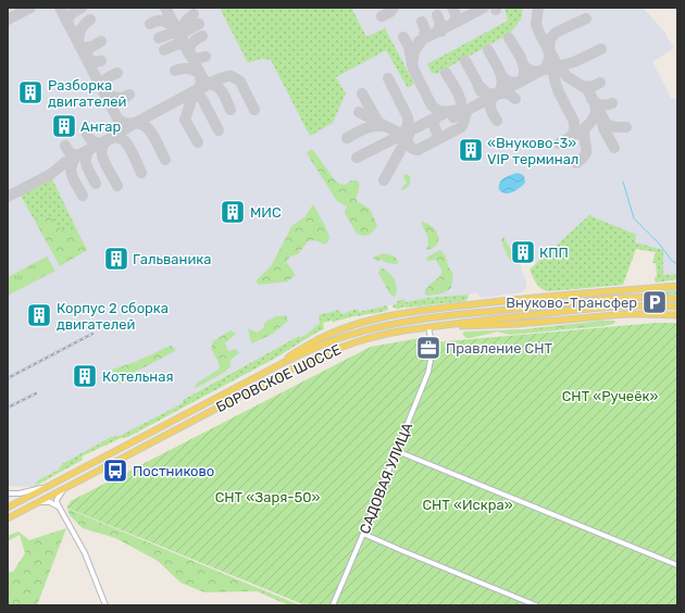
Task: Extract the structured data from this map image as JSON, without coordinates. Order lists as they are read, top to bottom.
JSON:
{
  "streets": {
    "main road": ["БОРОВСКОЕ ШОССЕ"],
    "street": ["САДОВАЯ УЛИЦА"]
  },
  "crossings": [
    ["БОРОВСКОЕ ШОССЕ", "САДОВАЯ УЛИЦА"]
  ],
  "parks": ["СНТ «Ручеёк»", "СНТ «Заря-50»", "СНТ «Искра»"],
  "places": {
    "building": [
      "Разборка двигателей",
      "Ангар",
      "«Внуково-3» VIP терминал",
      "МИС",
      "КПП",
      "Гальваника",
      "Корпус 2 сборка двигателей",
      "Котельная"
    ],
    "parking": ["Внуково-Трансфер"],
    "office": ["Правление СНТ"],
    "bus stop": ["Постниково"]
  }
}
